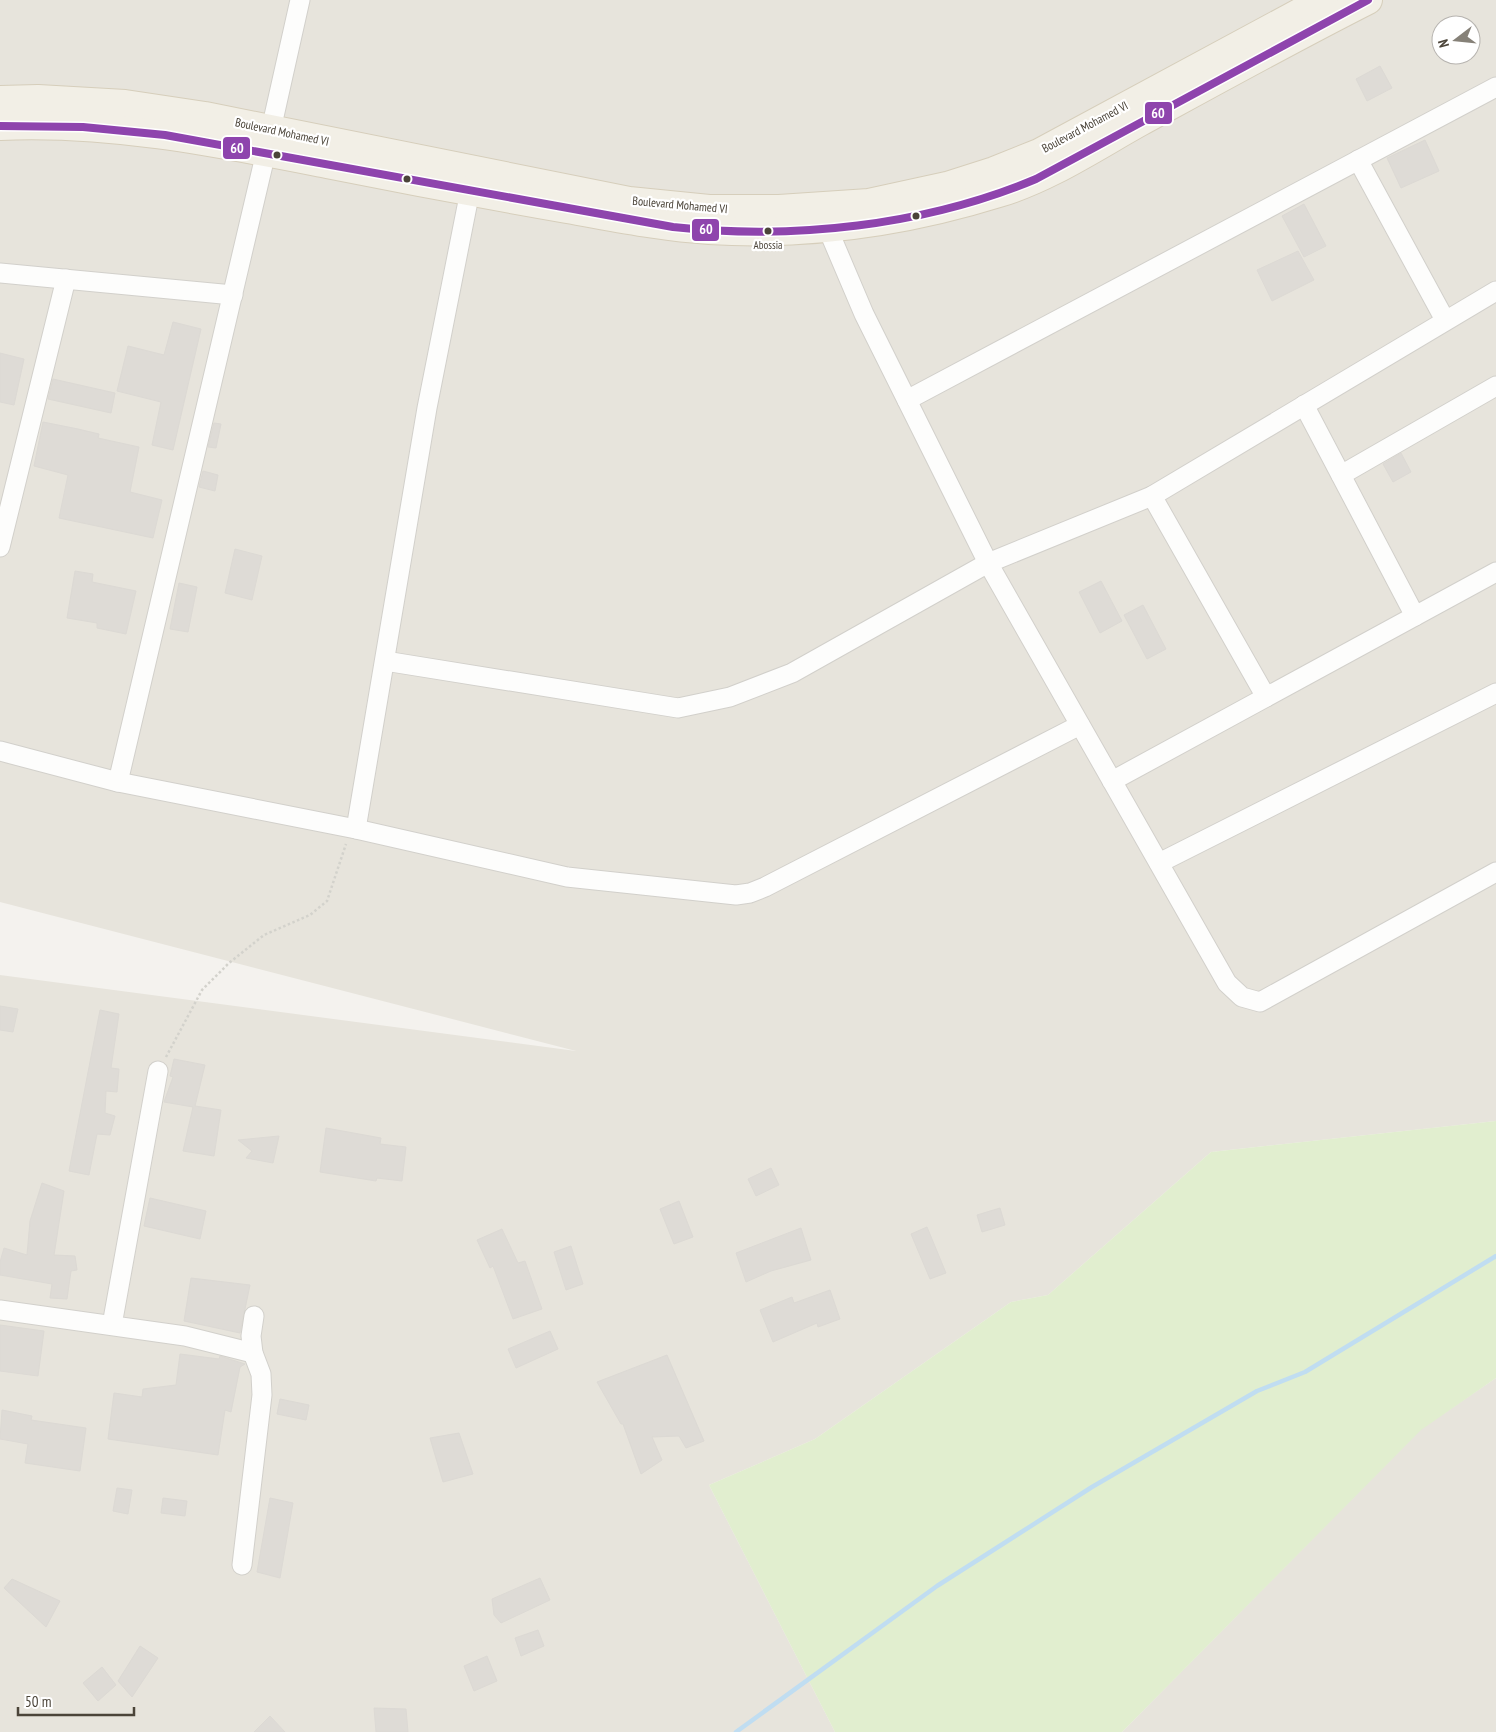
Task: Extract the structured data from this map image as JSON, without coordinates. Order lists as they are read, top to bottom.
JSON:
{
  "streets": {
    "main road": ["Boulevard Mohamed VI"]
  },
  "places": ["Abossia"],
  "lines": ["transit line 60"],
  "scale_bar": "50 m",
  "north": "left"
}
